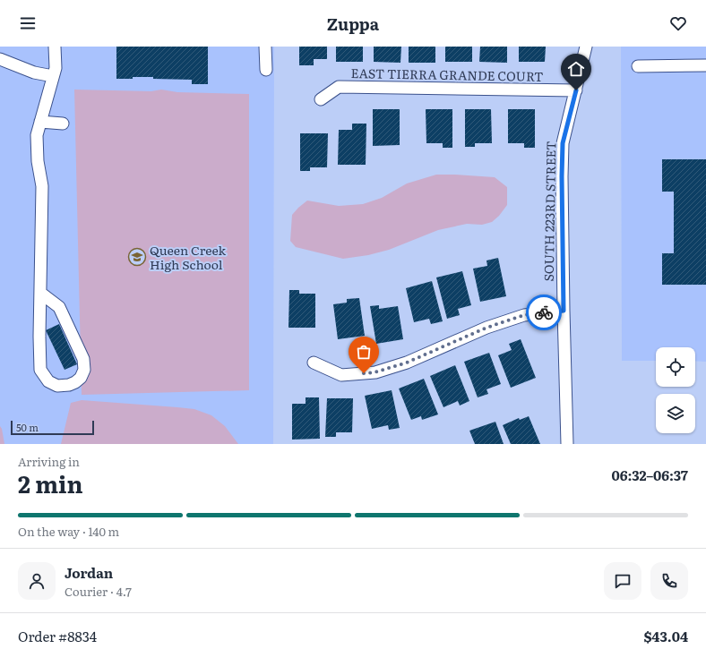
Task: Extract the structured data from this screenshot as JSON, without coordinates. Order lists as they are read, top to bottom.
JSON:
{
  "streets": {
    "street": ["EAST TIERRA GRANDE COURT", "SOUTH 223RD STREET"]
  },
  "crossings": [
    ["EAST TIERRA GRANDE COURT", "SOUTH 223RD STREET"]
  ],
  "places": {
    "school or university": ["Queen Creek High School"]
  },
  "scale_bar": "50 m",
  "page": {
    "header": "Zuppa",
    "scale": "50 m",
    "heading": ["2 min", "Arriving in", "06:32–06:37"],
    "panel": [
      "Jordan",
      "Courier · 4.7",
      "Order #8834",
      "$43.04"
    ],
    "bar": "On the way · 140 m"
  }
}
